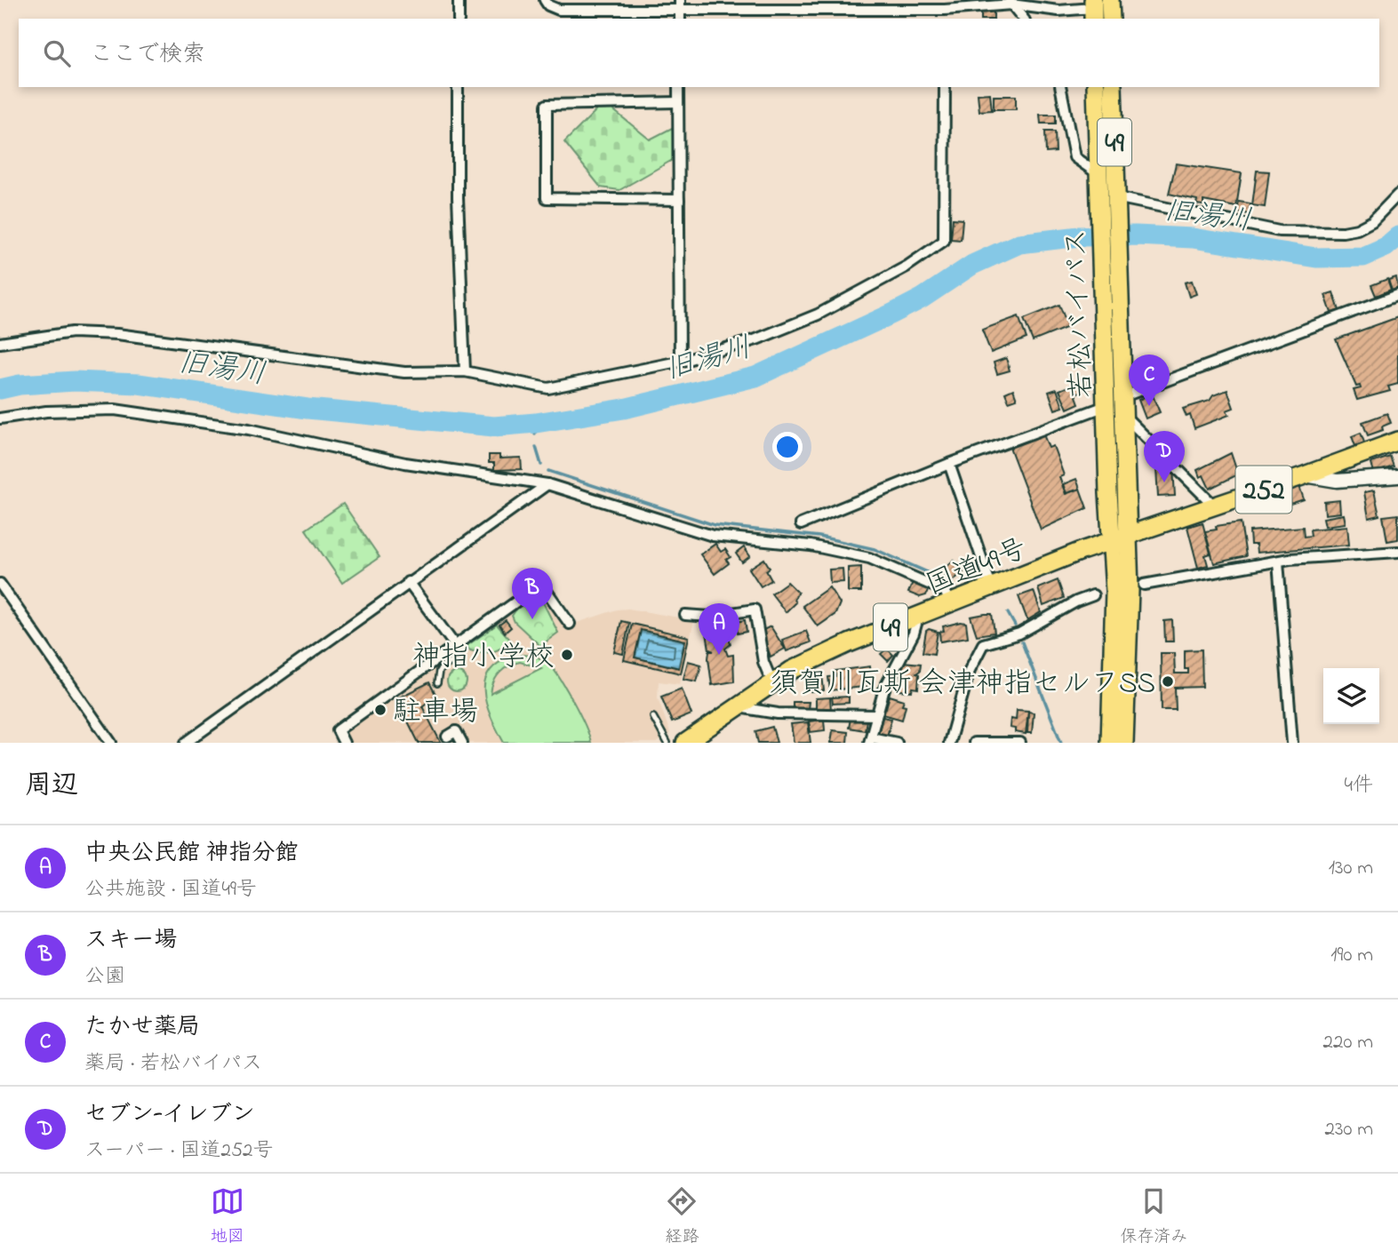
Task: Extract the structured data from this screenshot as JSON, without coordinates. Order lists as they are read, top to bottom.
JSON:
{
  "streets": {
    "highway": [
      "49",
      "若松バイパス",
      "252",
      "国道49号"
    ]
  },
  "crossings": [
    ["若松バイパス", "252"],
    ["若松バイパス", "国道49号"],
    ["252", "国道49号"]
  ],
  "water": ["旧湯川"],
  "places": ["神指小学校", "須賀川瓦斯 会津神指セルフSS", "駐車場"],
  "page": {
    "search": "ここで検索",
    "pins": [
      "C",
      "D",
      "B",
      "A"
    ],
    "heading": ["周辺", "4件"],
    "list": [
      {
        "mark": "A",
        "name": "中央公民館 神指分館",
        "note": "公共施設 · 国道49号",
        "value": "130 m"
      },
      {
        "mark": "B",
        "name": "スキー場",
        "note": "公園",
        "value": "190 m"
      },
      {
        "mark": "C",
        "name": "たかせ薬局",
        "note": "薬局 · 若松バイパス",
        "value": "220 m"
      },
      {
        "mark": "D",
        "name": "セブン-イレブン",
        "note": "スーパー · 国道252号",
        "value": "230 m"
      }
    ],
    "nav": ["地図", "経路", "保存済み"]
  }
}
